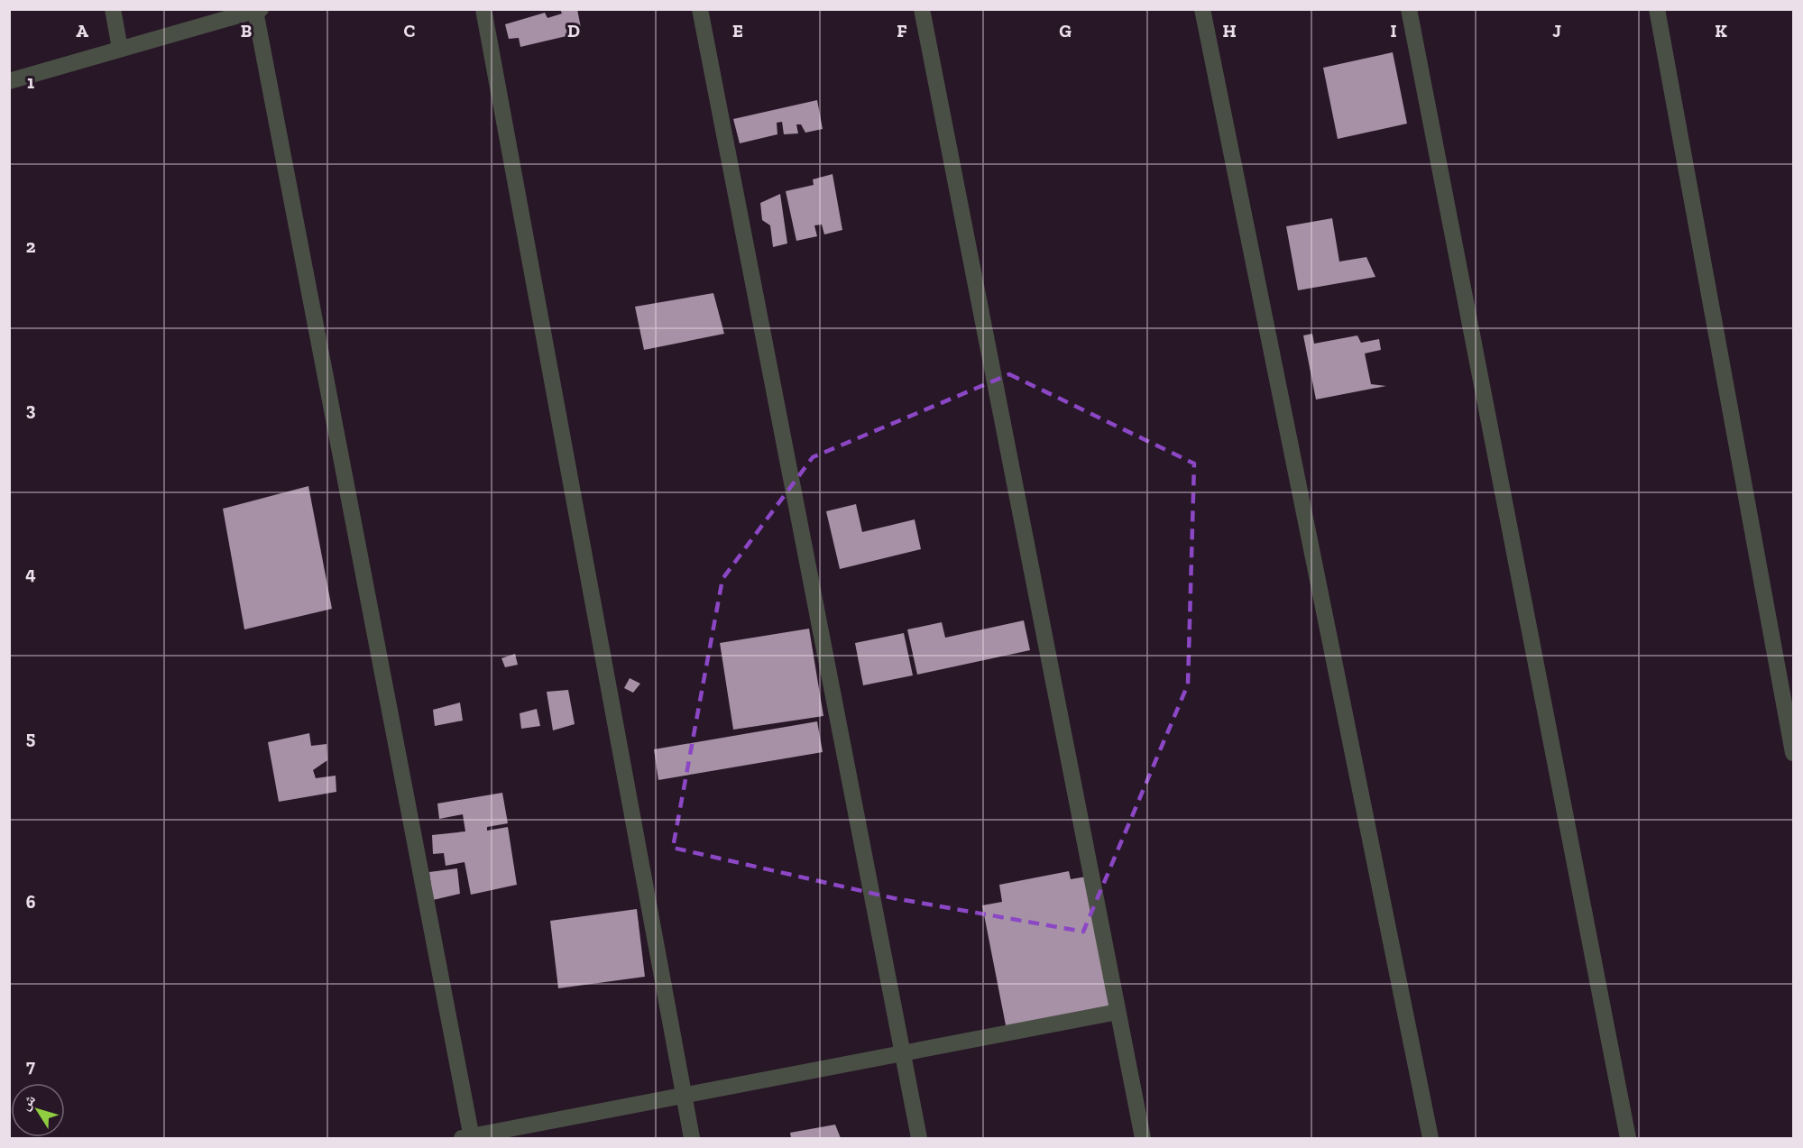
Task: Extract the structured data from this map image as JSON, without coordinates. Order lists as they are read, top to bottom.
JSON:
{
  "north": "top left",
  "grid": {
    "columns": [
      "A",
      "B",
      "C",
      "D",
      "E",
      "F",
      "G",
      "H",
      "I",
      "J",
      "K"
    ],
    "rows": [
      "1",
      "2",
      "3",
      "4",
      "5",
      "6",
      "7"
    ]
  }
}
